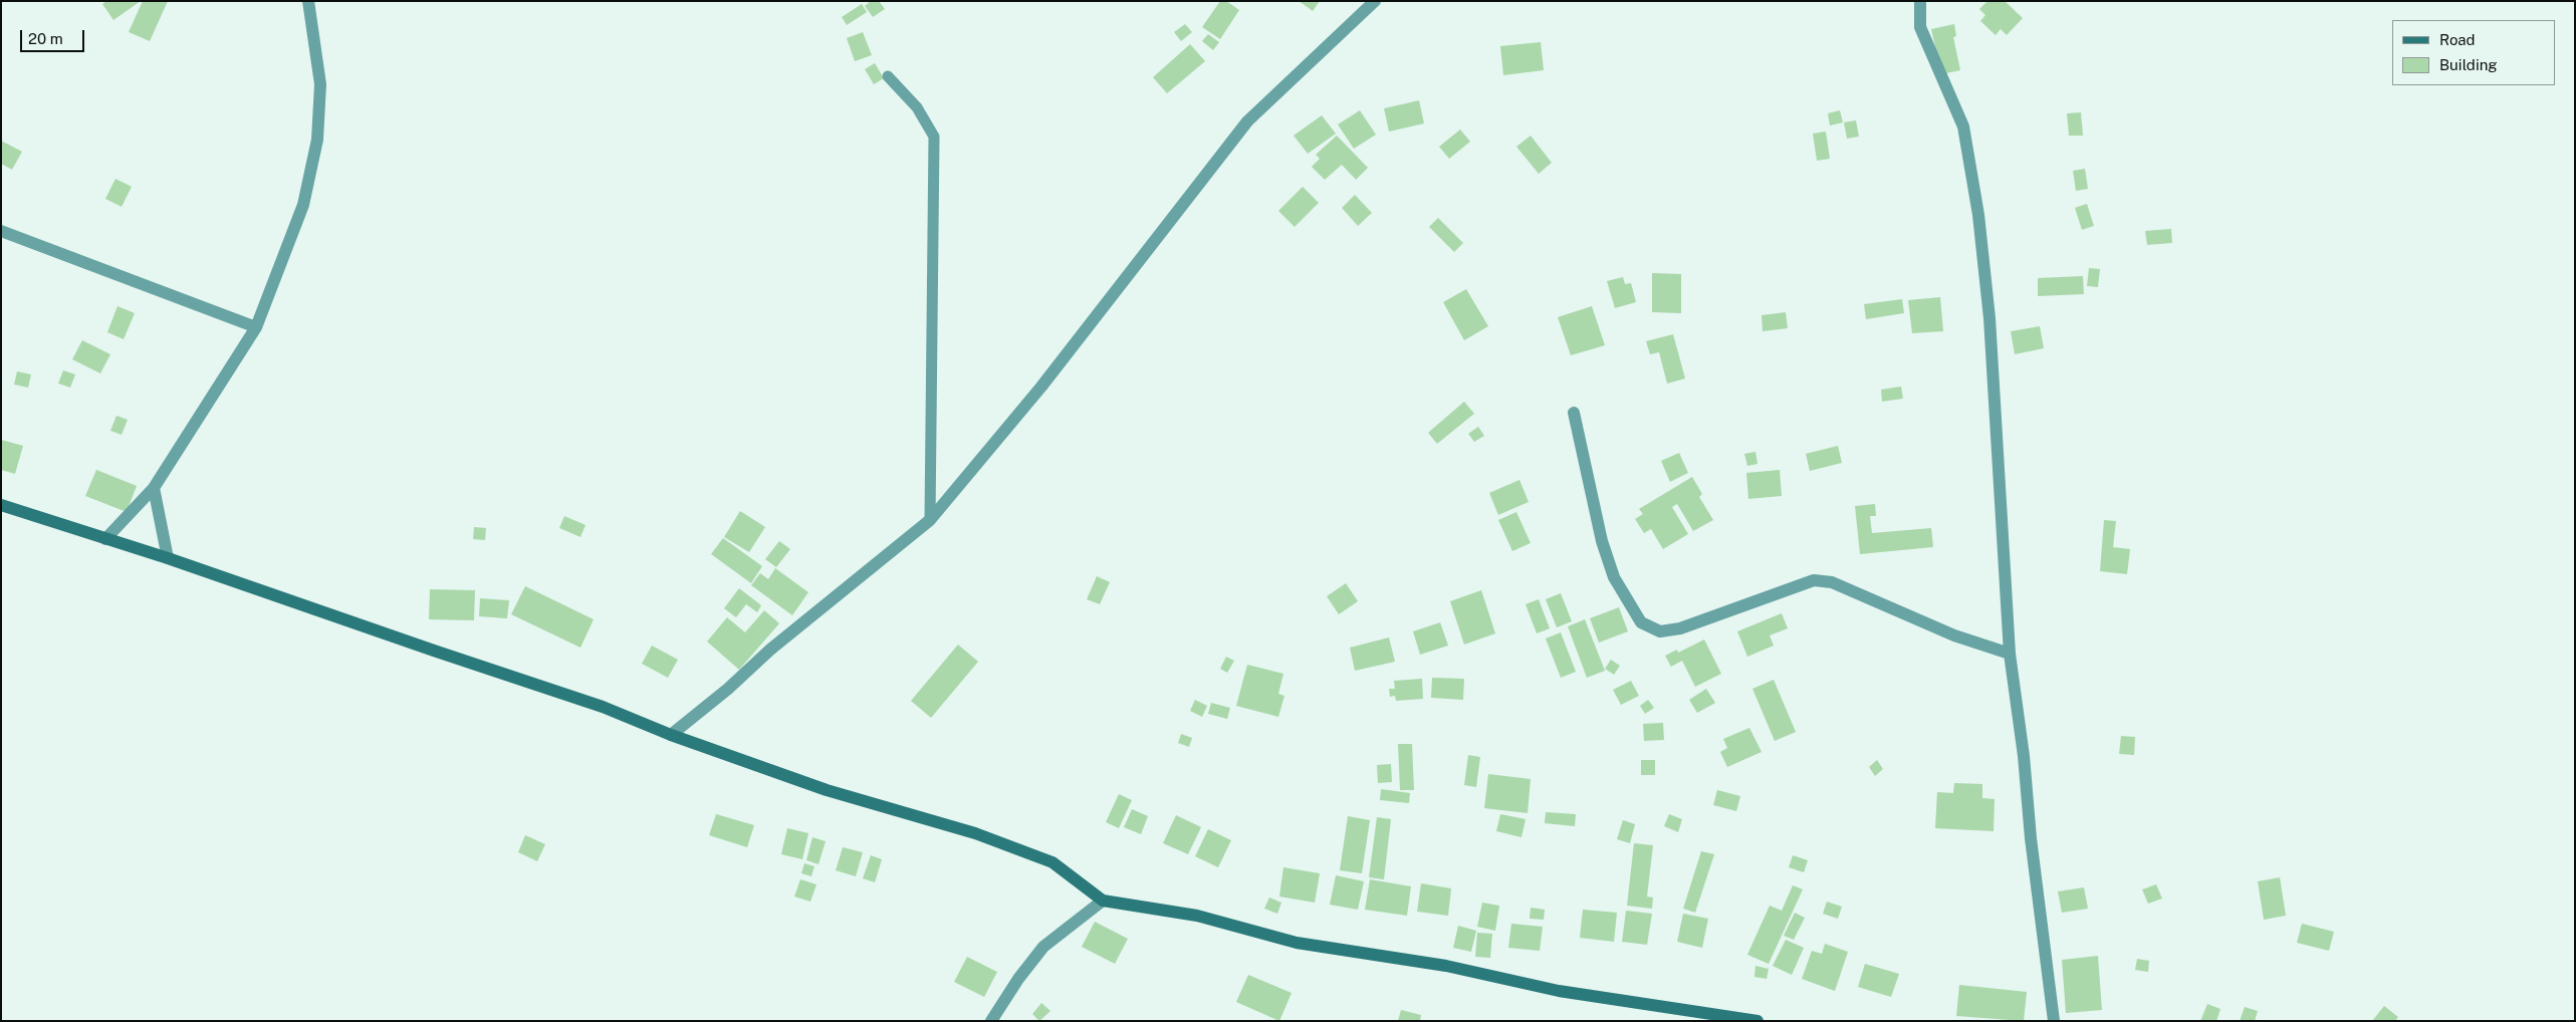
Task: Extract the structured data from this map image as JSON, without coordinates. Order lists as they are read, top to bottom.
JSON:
{
  "legend": ["Road", "Building"],
  "scale_bar": "20 m"
}
